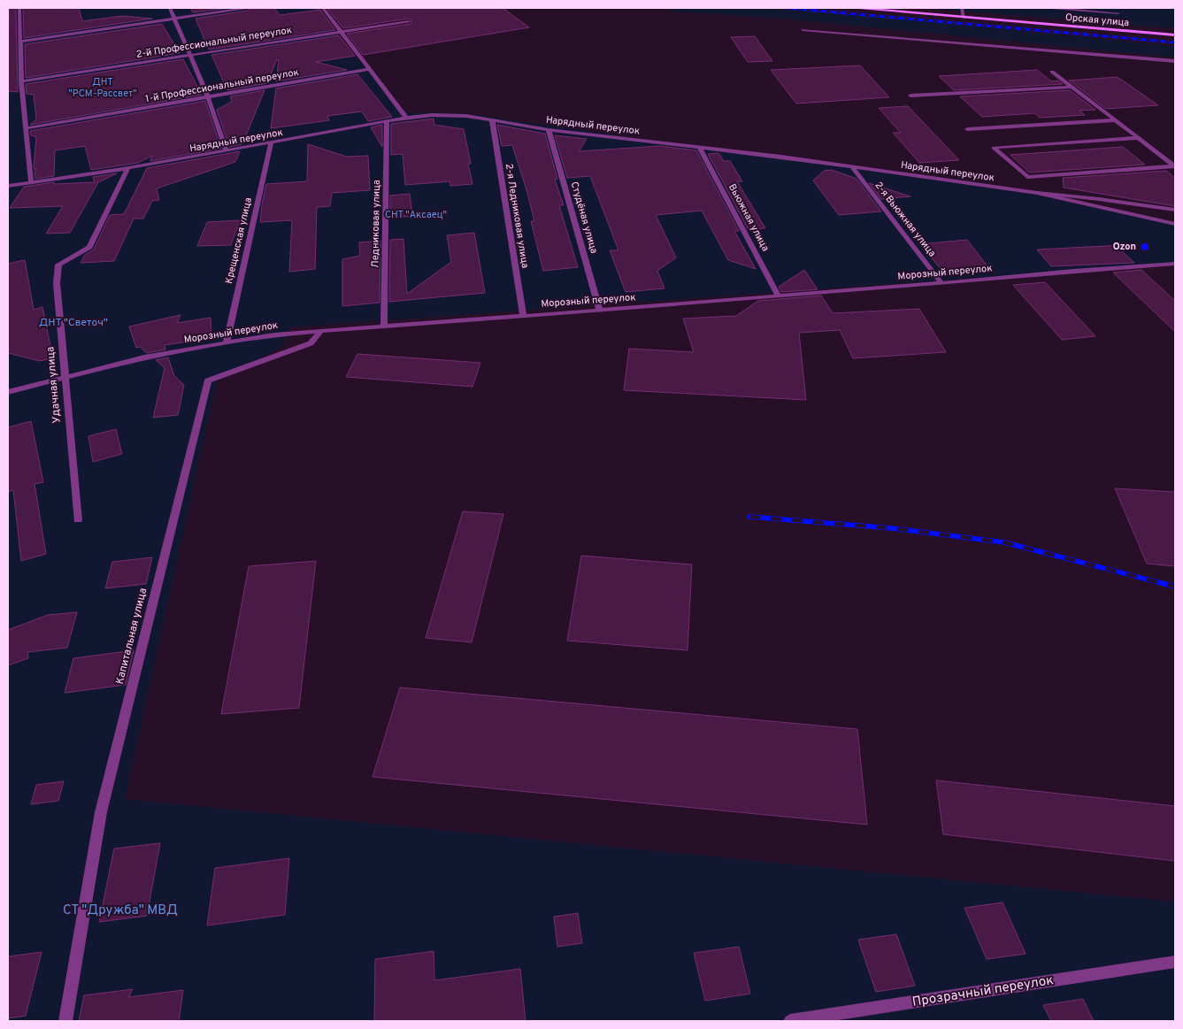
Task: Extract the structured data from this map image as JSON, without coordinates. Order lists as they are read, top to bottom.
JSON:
{
  "streets": {
    "main road": ["Орская улица"],
    "street": [
      "2-й Профессиональный переулок",
      "1-й Профессиональный переулок",
      "Нарядный переулок",
      "2-я Ледниковая улица",
      "Студёная улица",
      "Вьюжная улица",
      "2-я Вьюжная улица",
      "Ледниковая улица",
      "Крещенская улица",
      "Морозный переулок",
      "Удачная улица",
      "Капитальная улица",
      "Прозрачный переулок"
    ]
  },
  "crossings": [
    ["Нарядный переулок", "2-я Ледниковая улица"],
    ["Нарядный переулок", "Студёная улица"],
    ["Нарядный переулок", "Вьюжная улица"],
    ["Нарядный переулок", "2-я Вьюжная улица"],
    ["Нарядный переулок", "Ледниковая улица"],
    ["Нарядный переулок", "Крещенская улица"],
    ["Нарядный переулок", "Удачная улица"],
    ["2-я Ледниковая улица", "Морозный переулок"],
    ["Студёная улица", "Морозный переулок"],
    ["Вьюжная улица", "Морозный переулок"],
    ["2-я Вьюжная улица", "Морозный переулок"],
    ["Ледниковая улица", "Морозный переулок"],
    ["Крещенская улица", "Морозный переулок"],
    ["Морозный переулок", "Удачная улица"],
    ["Морозный переулок", "Капитальная улица"]
  ],
  "parks": [
    "ДНТ \"РСМ-Рассвет\"",
    "СНТ \"Аксаец\"",
    "ДНТ \"Светоч\"",
    "СТ \"Дружба\" МВД"
  ],
  "places": ["Ozon"]
}
